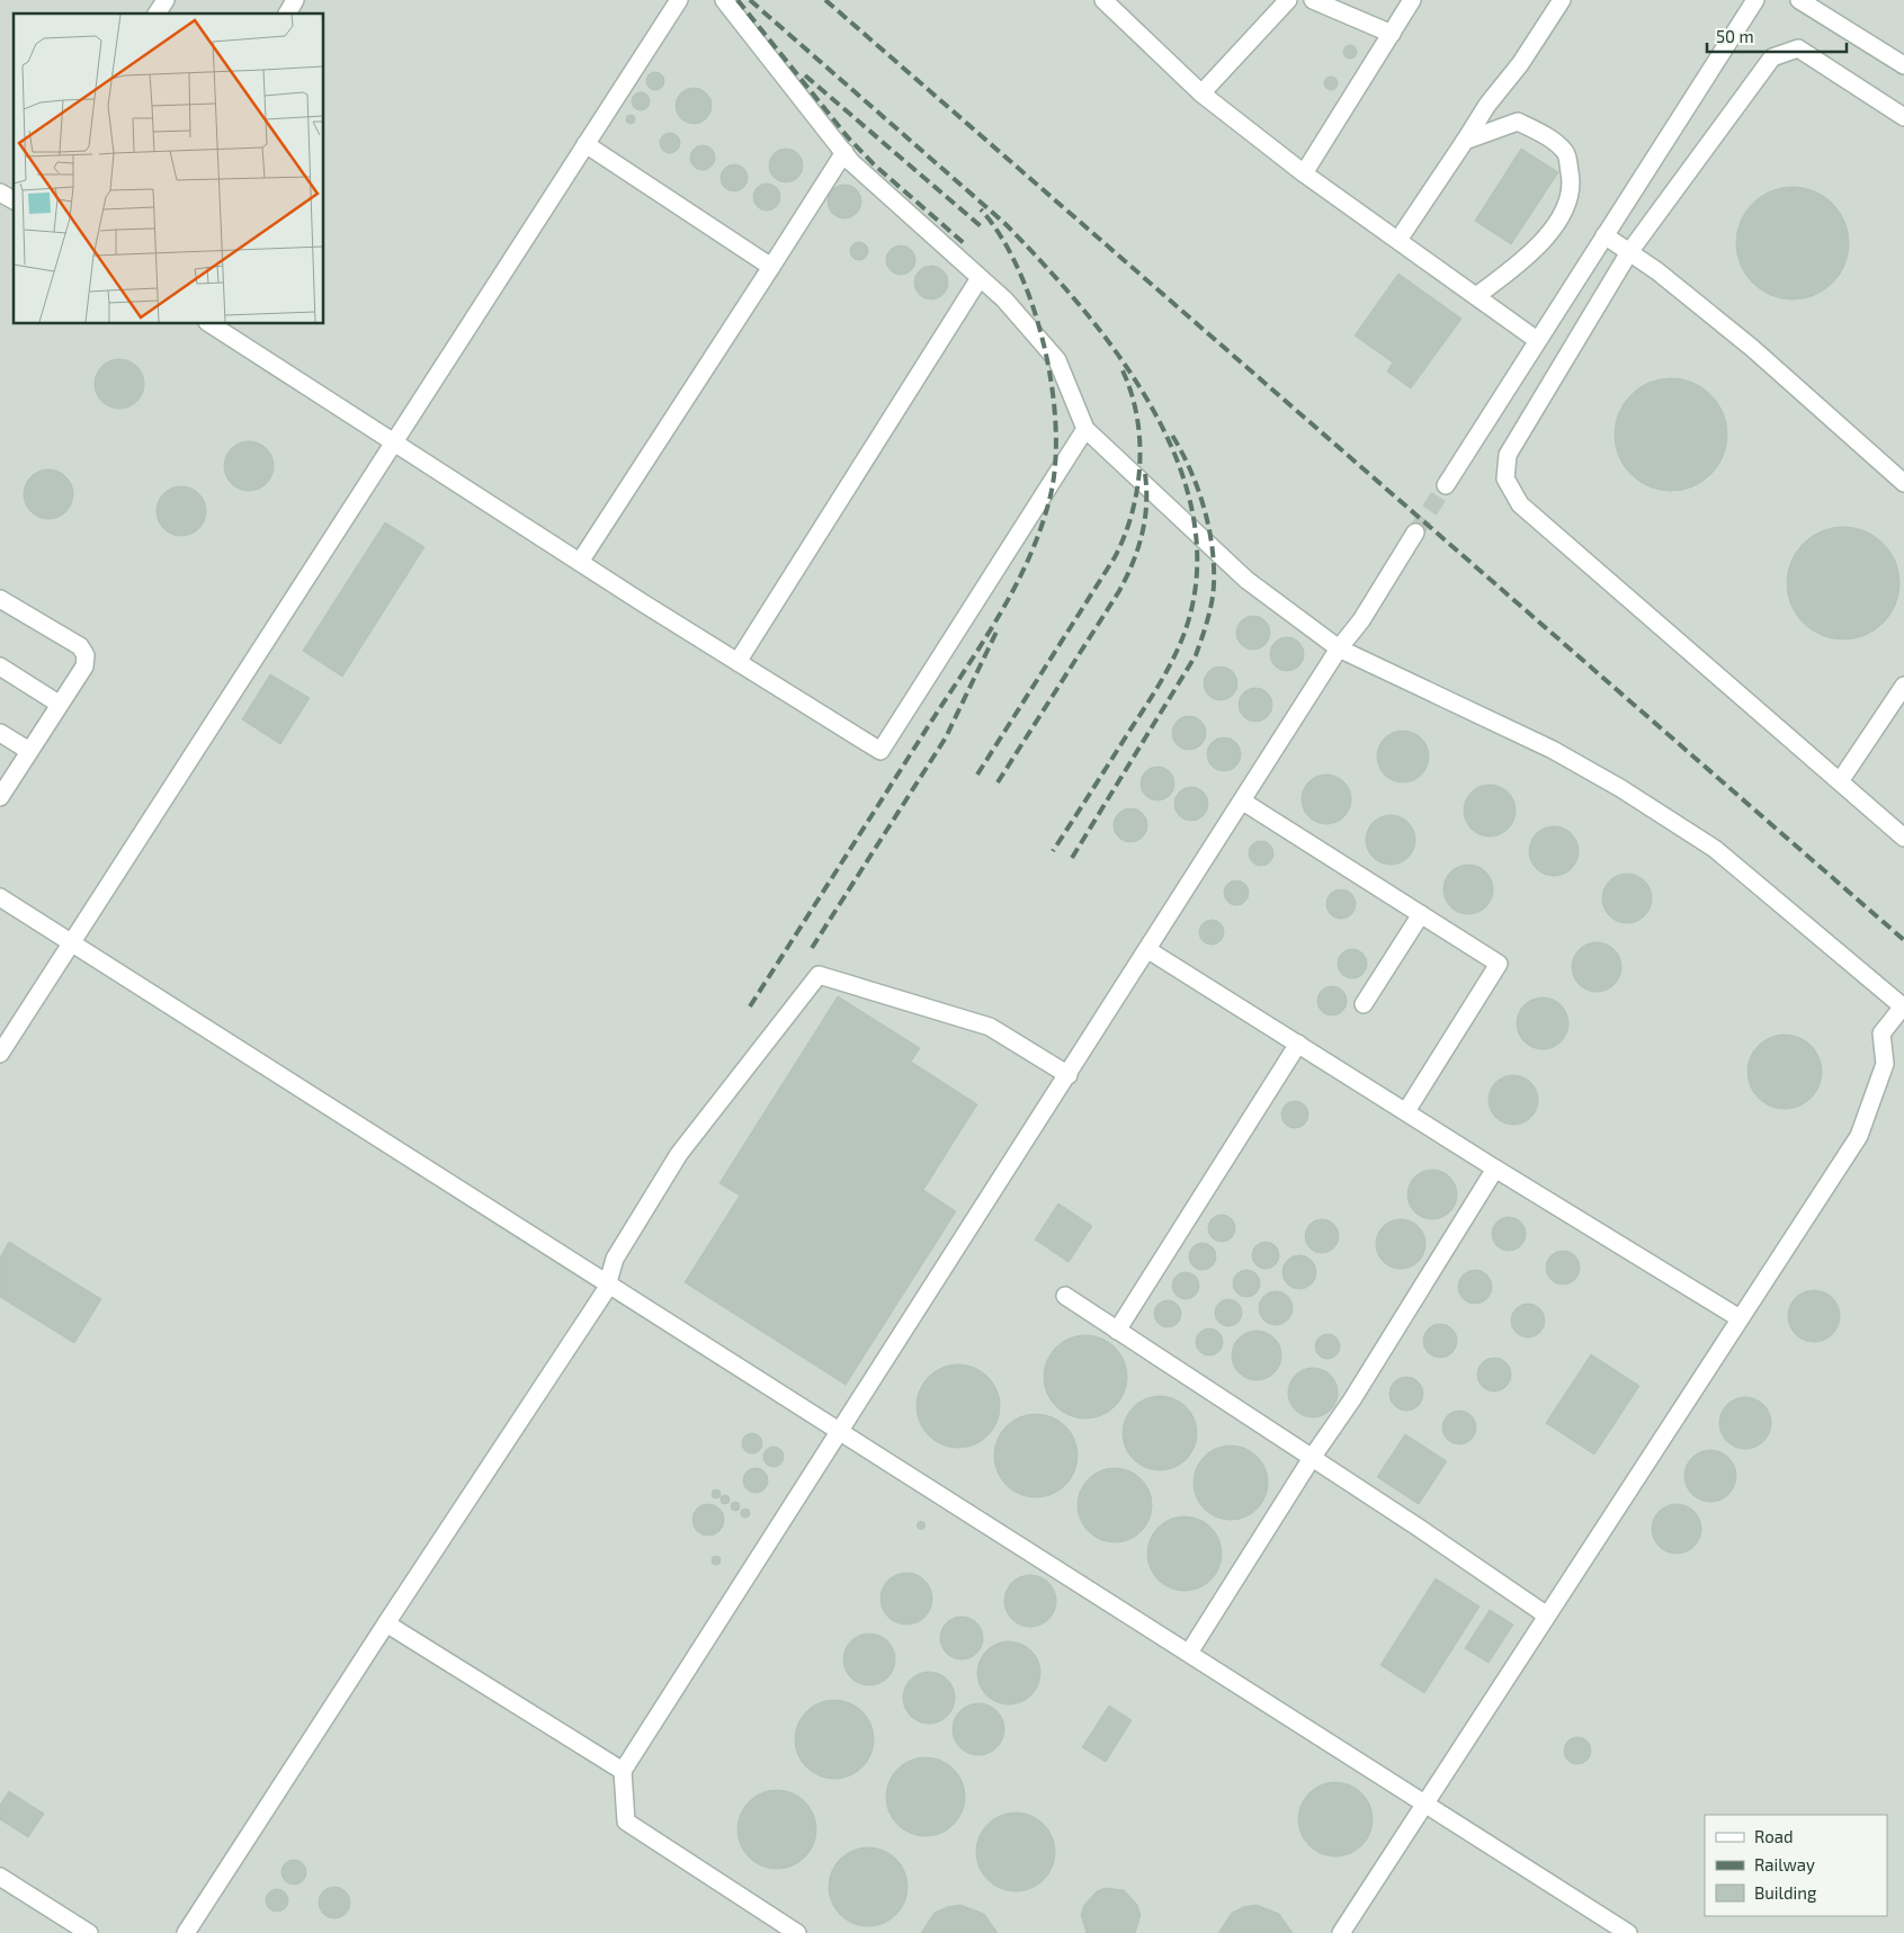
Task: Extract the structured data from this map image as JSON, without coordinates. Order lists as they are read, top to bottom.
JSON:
{
  "legend": ["Road", "Railway", "Building"],
  "scale_bar": "50 m"
}
